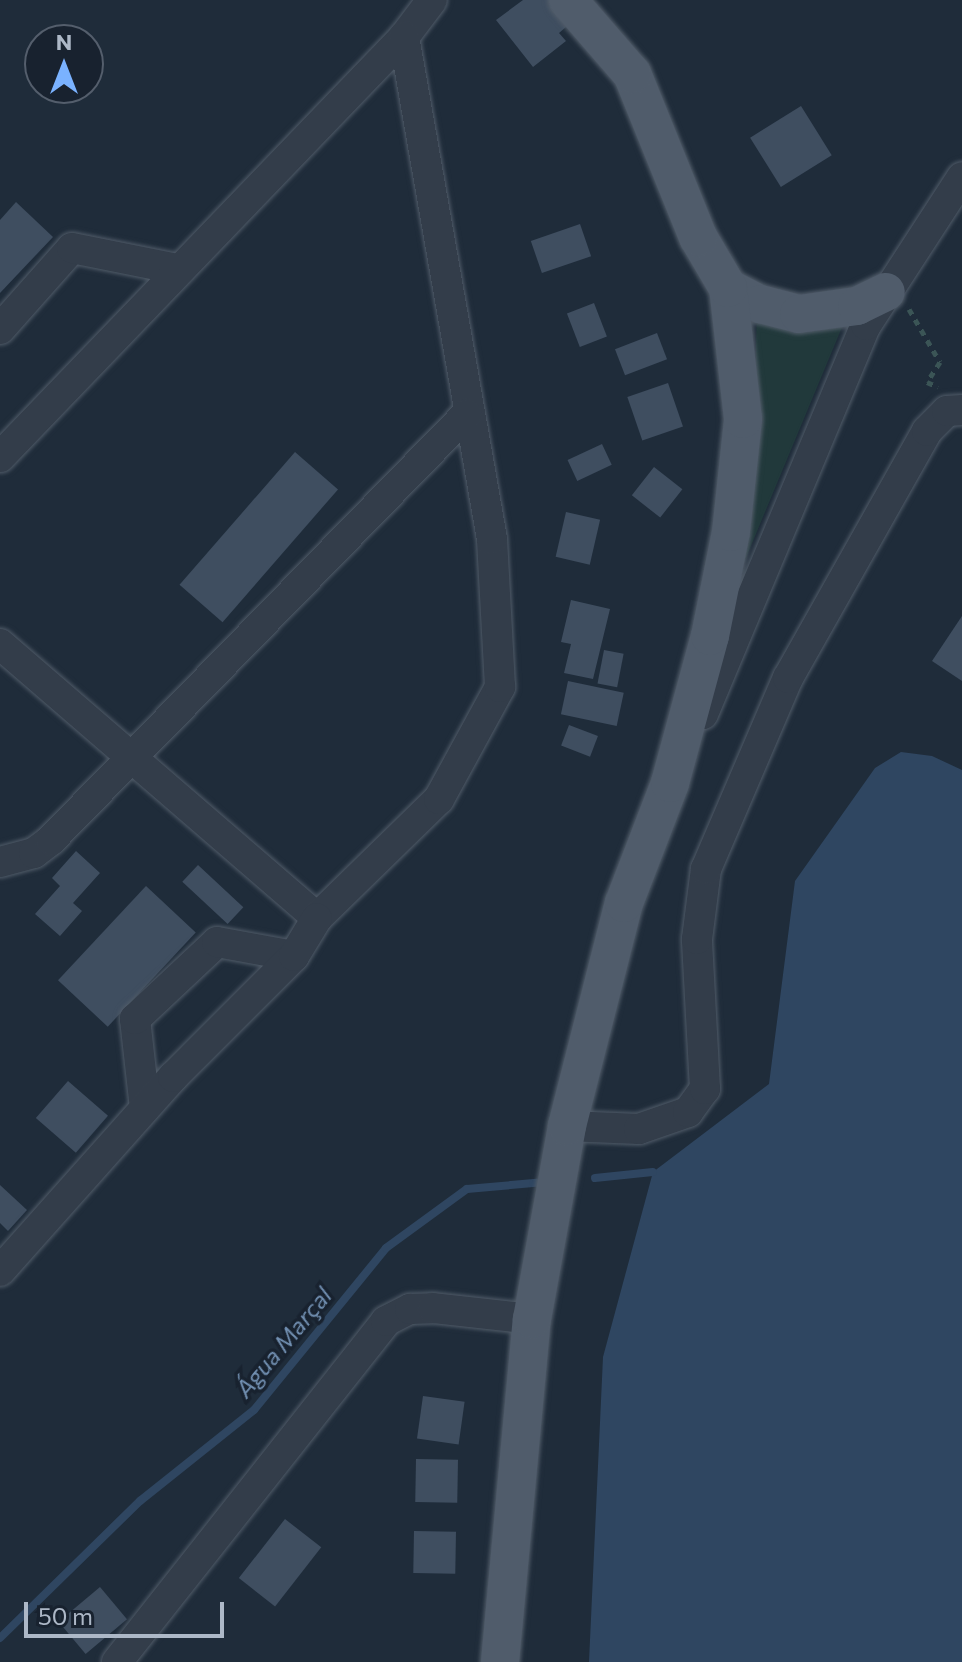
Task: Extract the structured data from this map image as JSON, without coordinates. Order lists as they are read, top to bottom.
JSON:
{
  "water": ["Água Marçal"],
  "scale_bar": "50 m",
  "north": "top"
}
